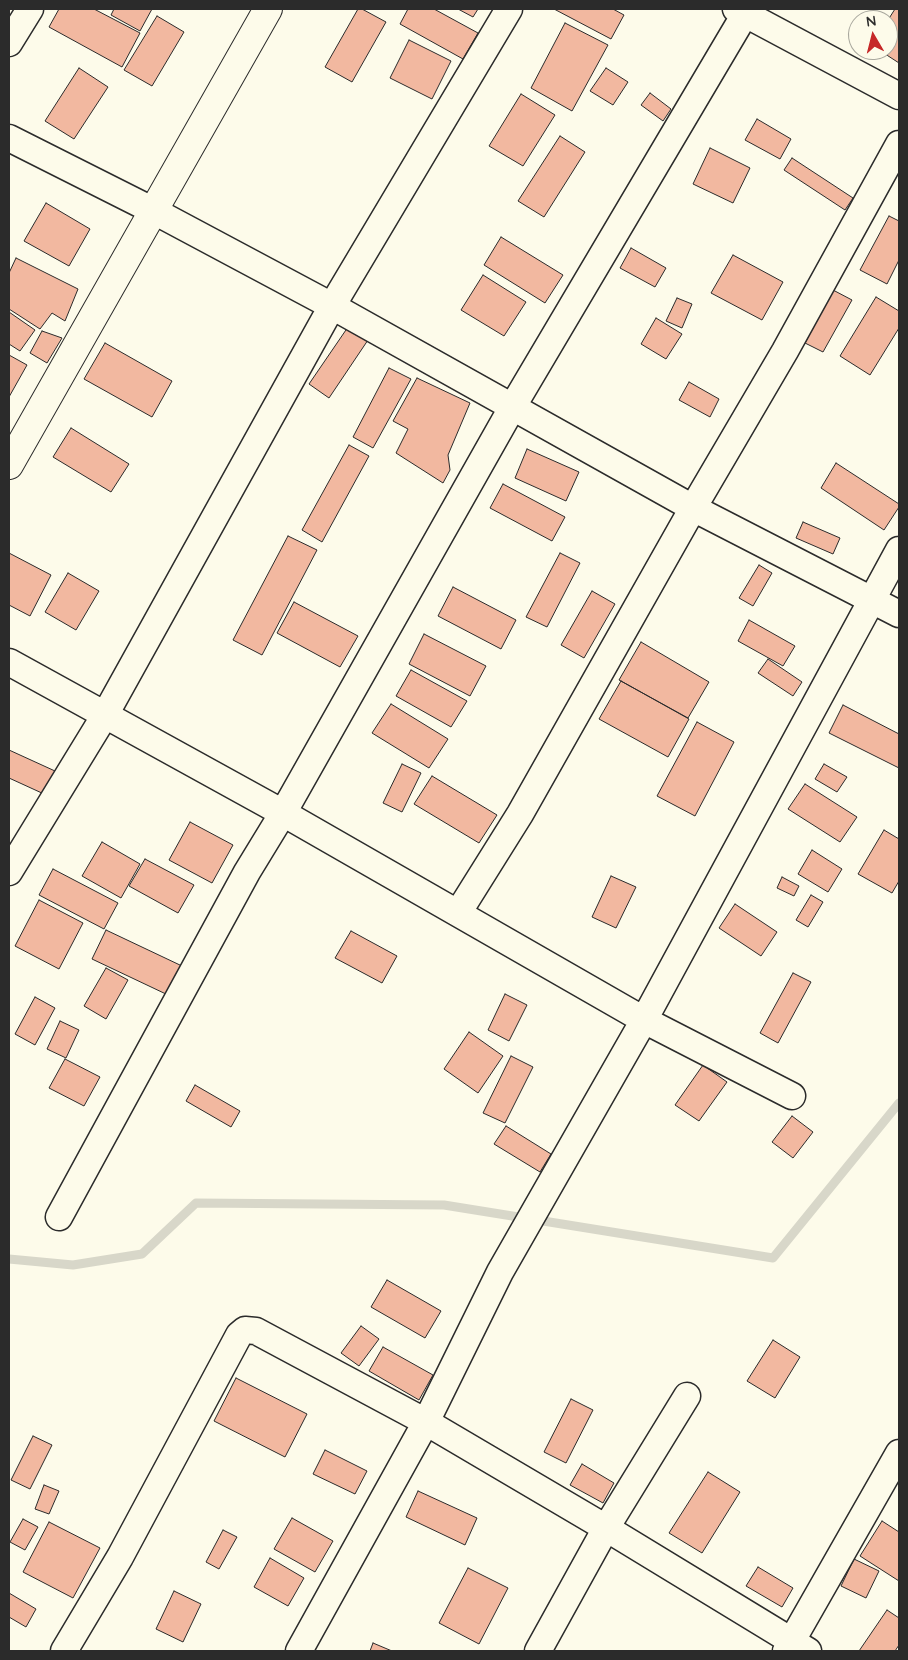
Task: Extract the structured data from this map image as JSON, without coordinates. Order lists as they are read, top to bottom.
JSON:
{
  "north": "top"
}
